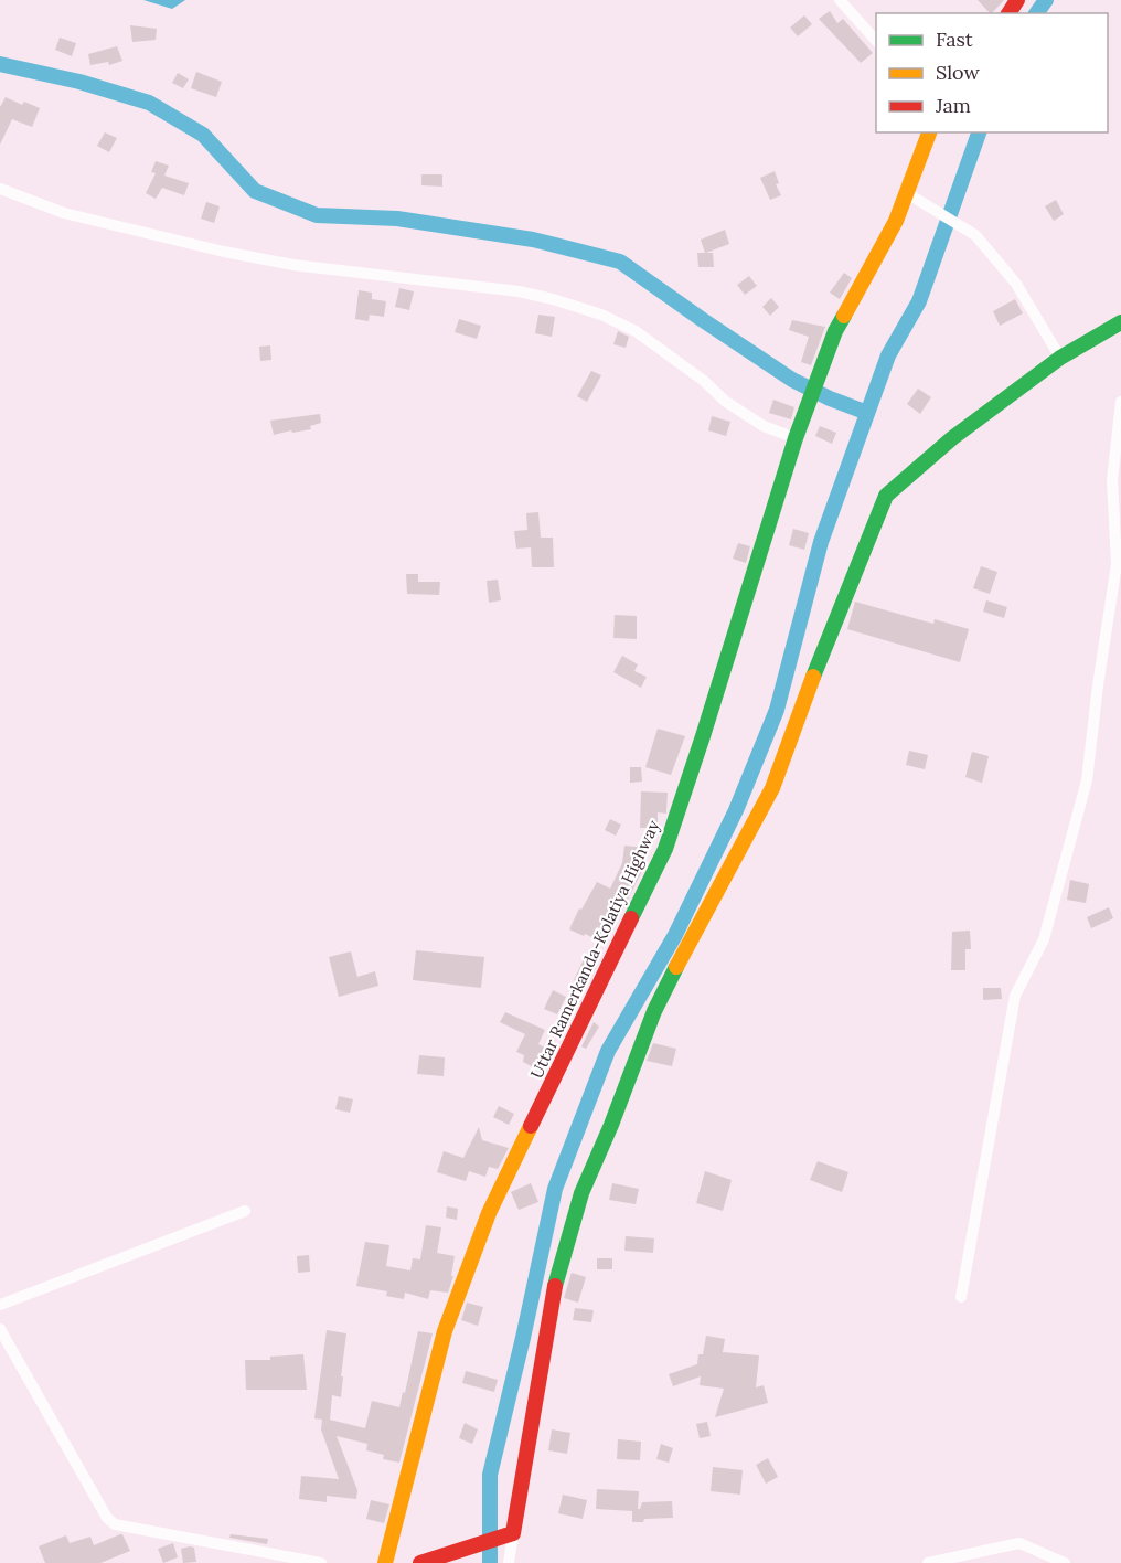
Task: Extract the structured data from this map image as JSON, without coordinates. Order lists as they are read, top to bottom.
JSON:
{
  "streets": {
    "street": ["Uttar Ramerkanda-Kolatiya Highway"]
  },
  "legend": ["Fast", "Slow", "Jam"]
}
